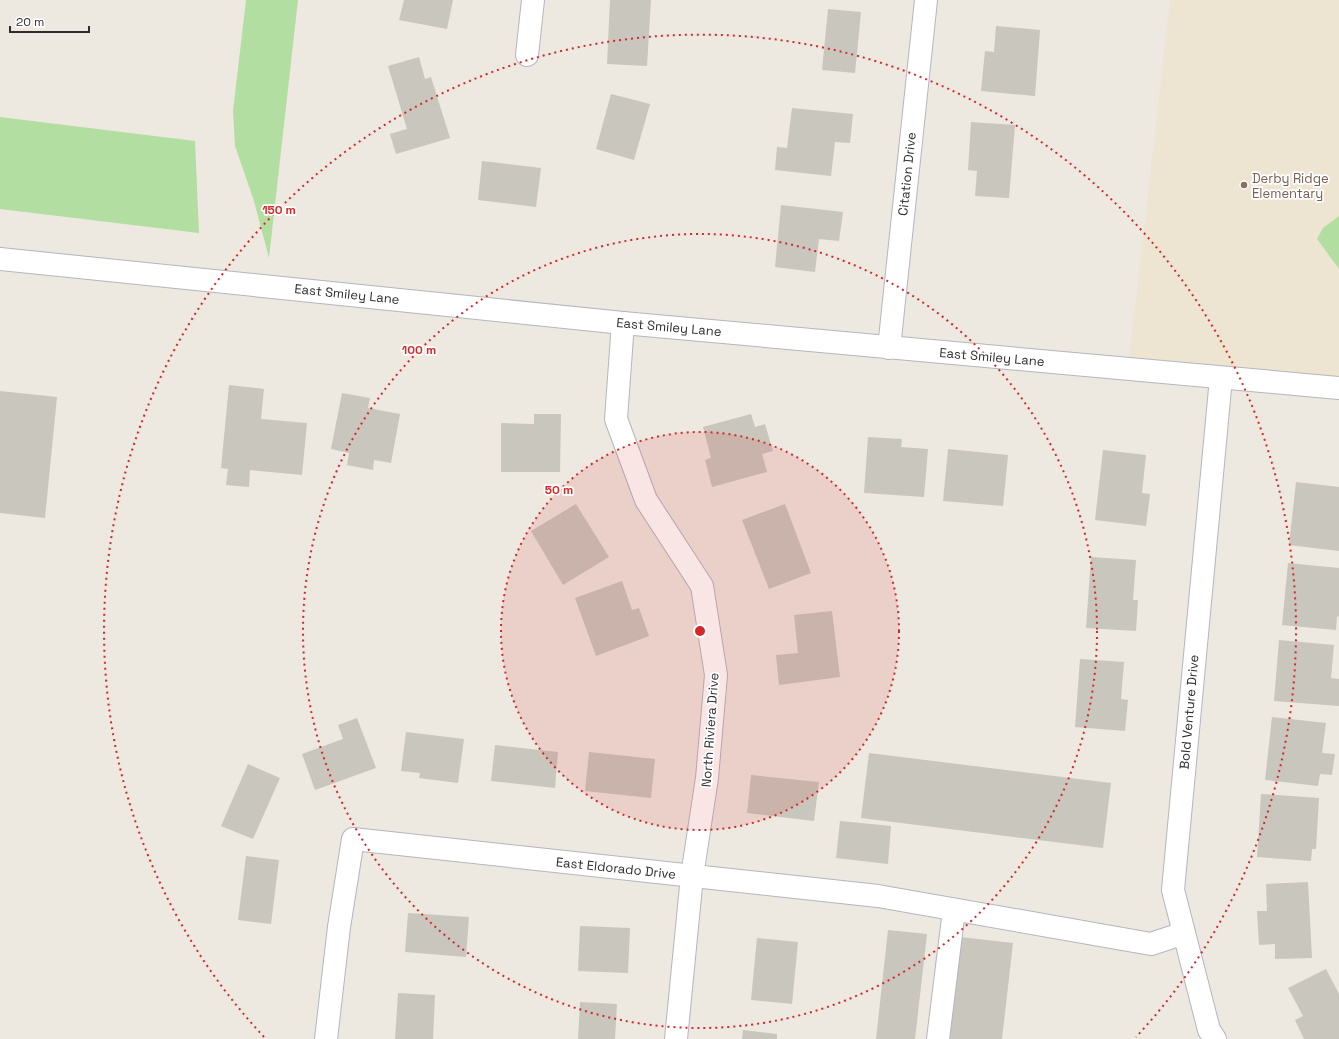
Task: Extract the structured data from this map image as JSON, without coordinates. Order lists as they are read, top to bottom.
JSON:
{
  "streets": {
    "street": [
      "Citation Drive",
      "East Smiley Lane",
      "Bold Venture Drive",
      "North Riviera Drive",
      "East Eldorado Drive"
    ]
  },
  "crossings": [
    ["Citation Drive", "East Smiley Lane"],
    ["East Smiley Lane", "Bold Venture Drive"],
    ["East Smiley Lane", "North Riviera Drive"],
    ["Bold Venture Drive", "East Eldorado Drive"],
    ["North Riviera Drive", "East Eldorado Drive"]
  ],
  "places": ["Derby Ridge Elementary"],
  "scale_bar": "20 m",
  "rings": ["150 m", "100 m", "50 m"]
}
